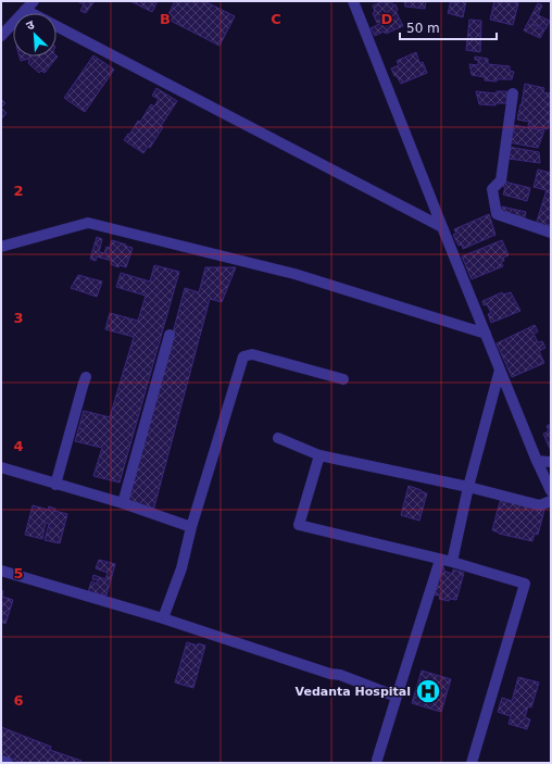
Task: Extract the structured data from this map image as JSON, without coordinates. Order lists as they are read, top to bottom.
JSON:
{
  "places": {
    "hospital": ["Vedanta Hospital"]
  },
  "scale_bar": "50 m",
  "north": "top left",
  "grid": {
    "columns": ["B", "C", "D"],
    "rows": [
      "2",
      "3",
      "4",
      "5",
      "6"
    ]
  }
}
